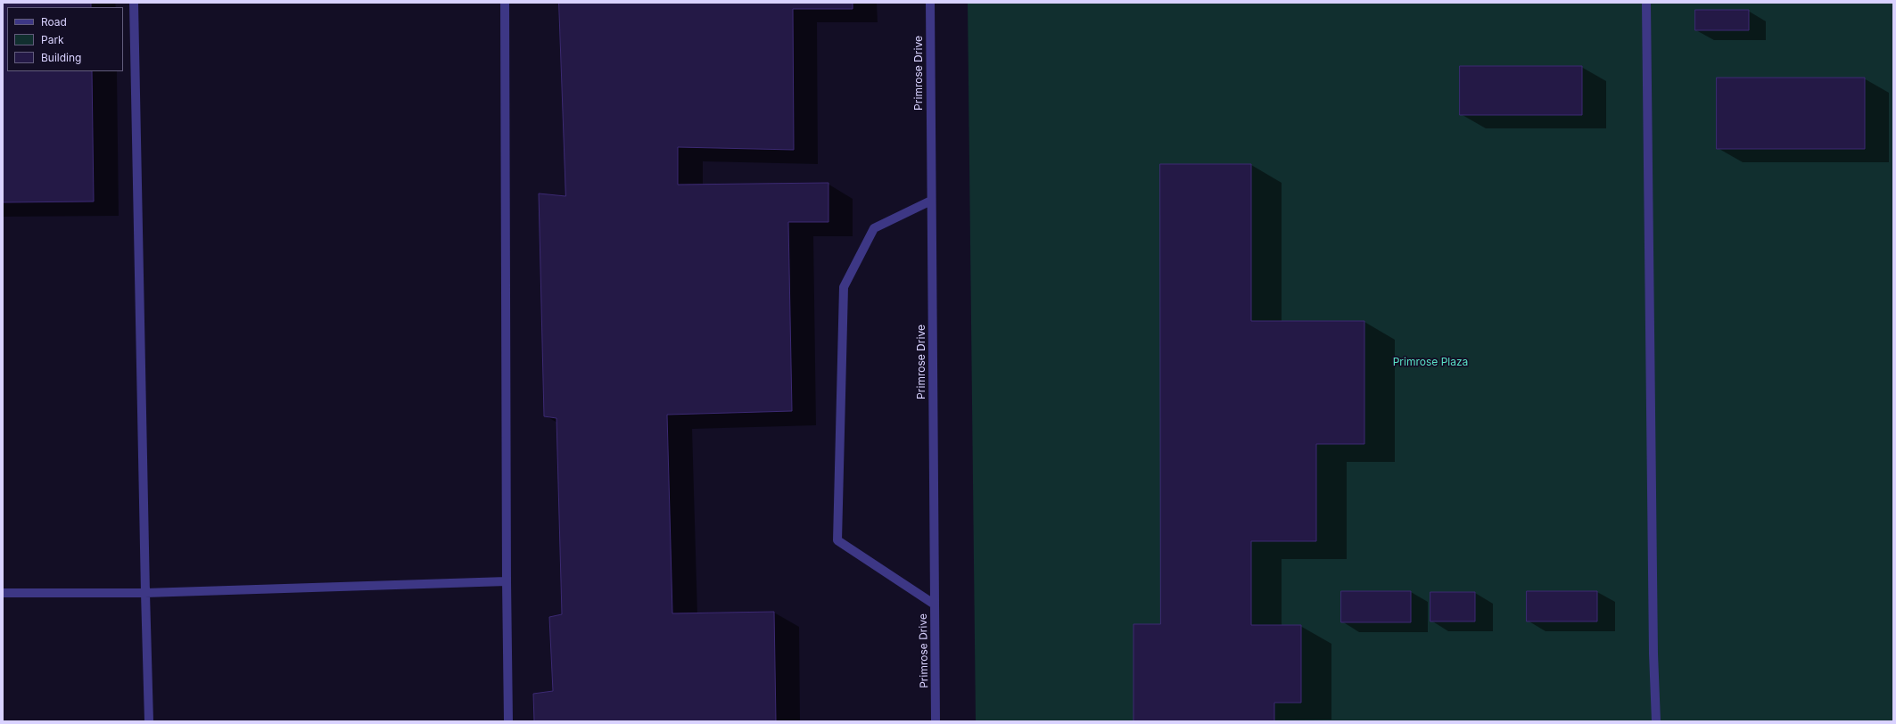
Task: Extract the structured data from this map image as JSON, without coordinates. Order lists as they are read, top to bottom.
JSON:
{
  "streets": {
    "street": ["Primrose Drive"]
  },
  "parks": ["Primrose Plaza"],
  "legend": ["Road", "Park", "Building"]
}
